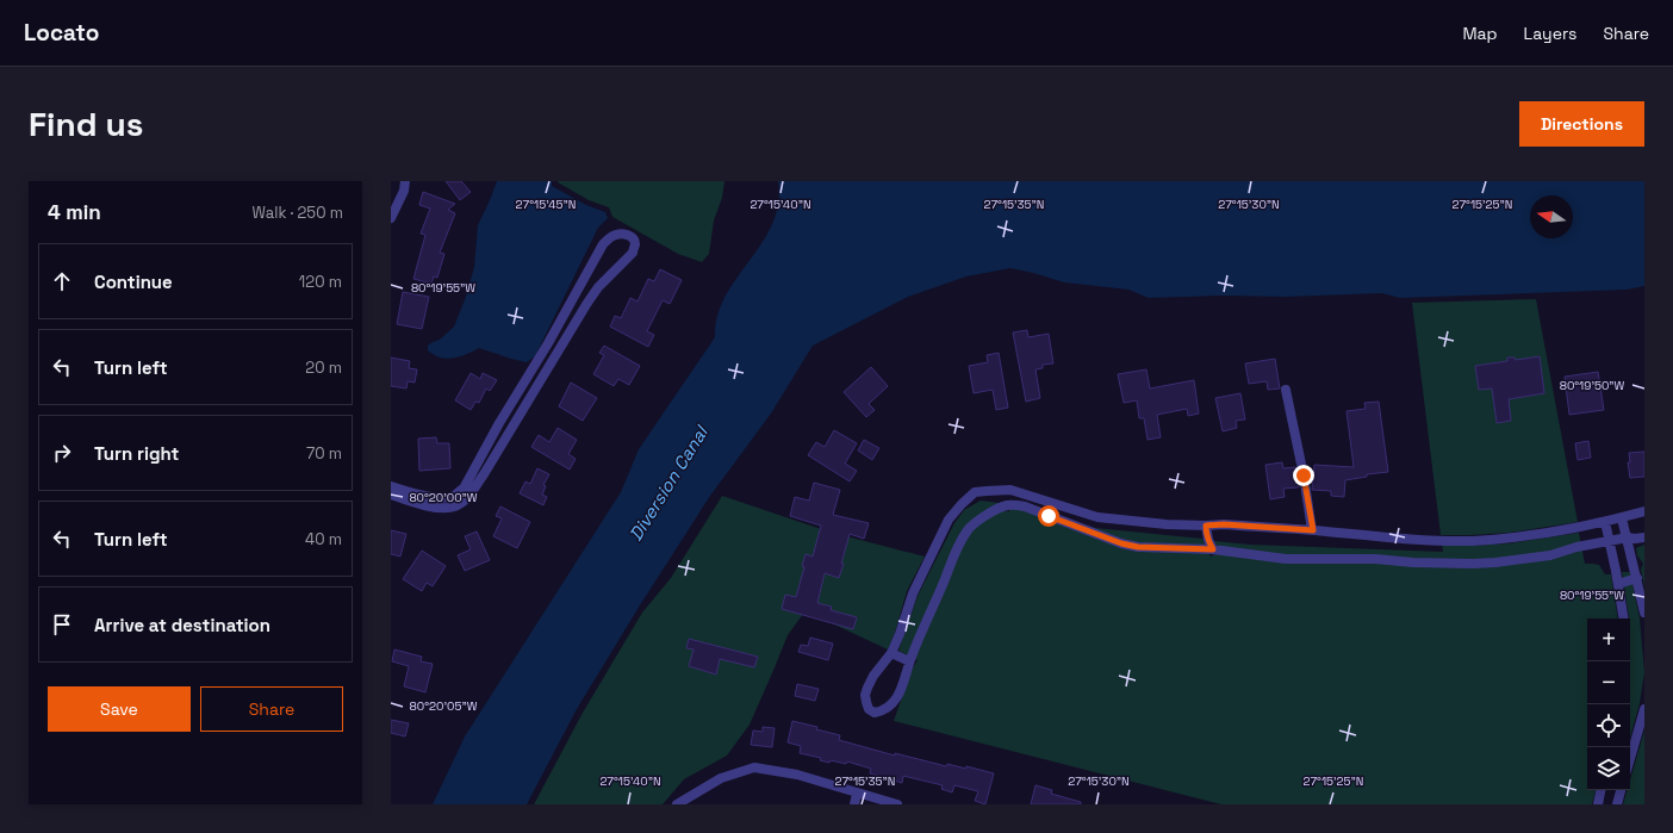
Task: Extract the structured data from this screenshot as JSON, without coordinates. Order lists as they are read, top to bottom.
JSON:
{
  "water": ["Diversion Canal"],
  "north": "left",
  "page": {
    "header": "Locato",
    "nav": ["Map", "Layers", "Share"],
    "buttons": [
      "Directions",
      ["Save", "Share"]
    ],
    "title": "Find us",
    "heading": ["4 min", "Walk · 250 m"],
    "list": [
      ["Continue", "120 m"],
      ["Turn left", "20 m"],
      ["Turn right", "70 m"],
      ["Turn left", "40 m"],
      "Arrive at destination"
    ],
    "map_buttons": ["+", "−"]
  },
  "coordinates": [
    "27°15'45\"N",
    "27°15'40\"N",
    "27°15'35\"N",
    "27°15'30\"N",
    "27°15'25\"N",
    "80°19'55\"W",
    "80°19'50\"W",
    "80°20'00\"W",
    "80°20'05\"W"
  ]
}
